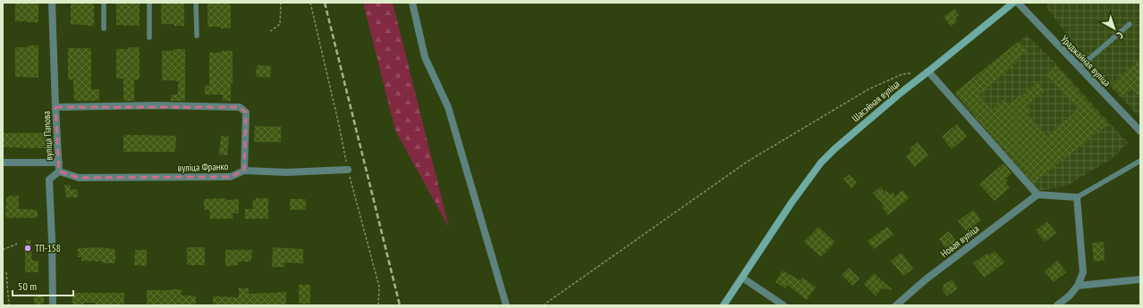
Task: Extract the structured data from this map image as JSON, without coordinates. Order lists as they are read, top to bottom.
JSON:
{
  "streets": {
    "main road": ["Шасэйная вуліца"],
    "street": [
      "Ураджайная вуліца",
      "вуліца Папова",
      "вуліца Франко",
      "Новая вуліца"
    ]
  },
  "crossings": [
    ["вуліца Папова", "вуліца Франко"]
  ],
  "places": ["ТП-158"],
  "scale_bar": "50 m",
  "north": "bottom right"
}
